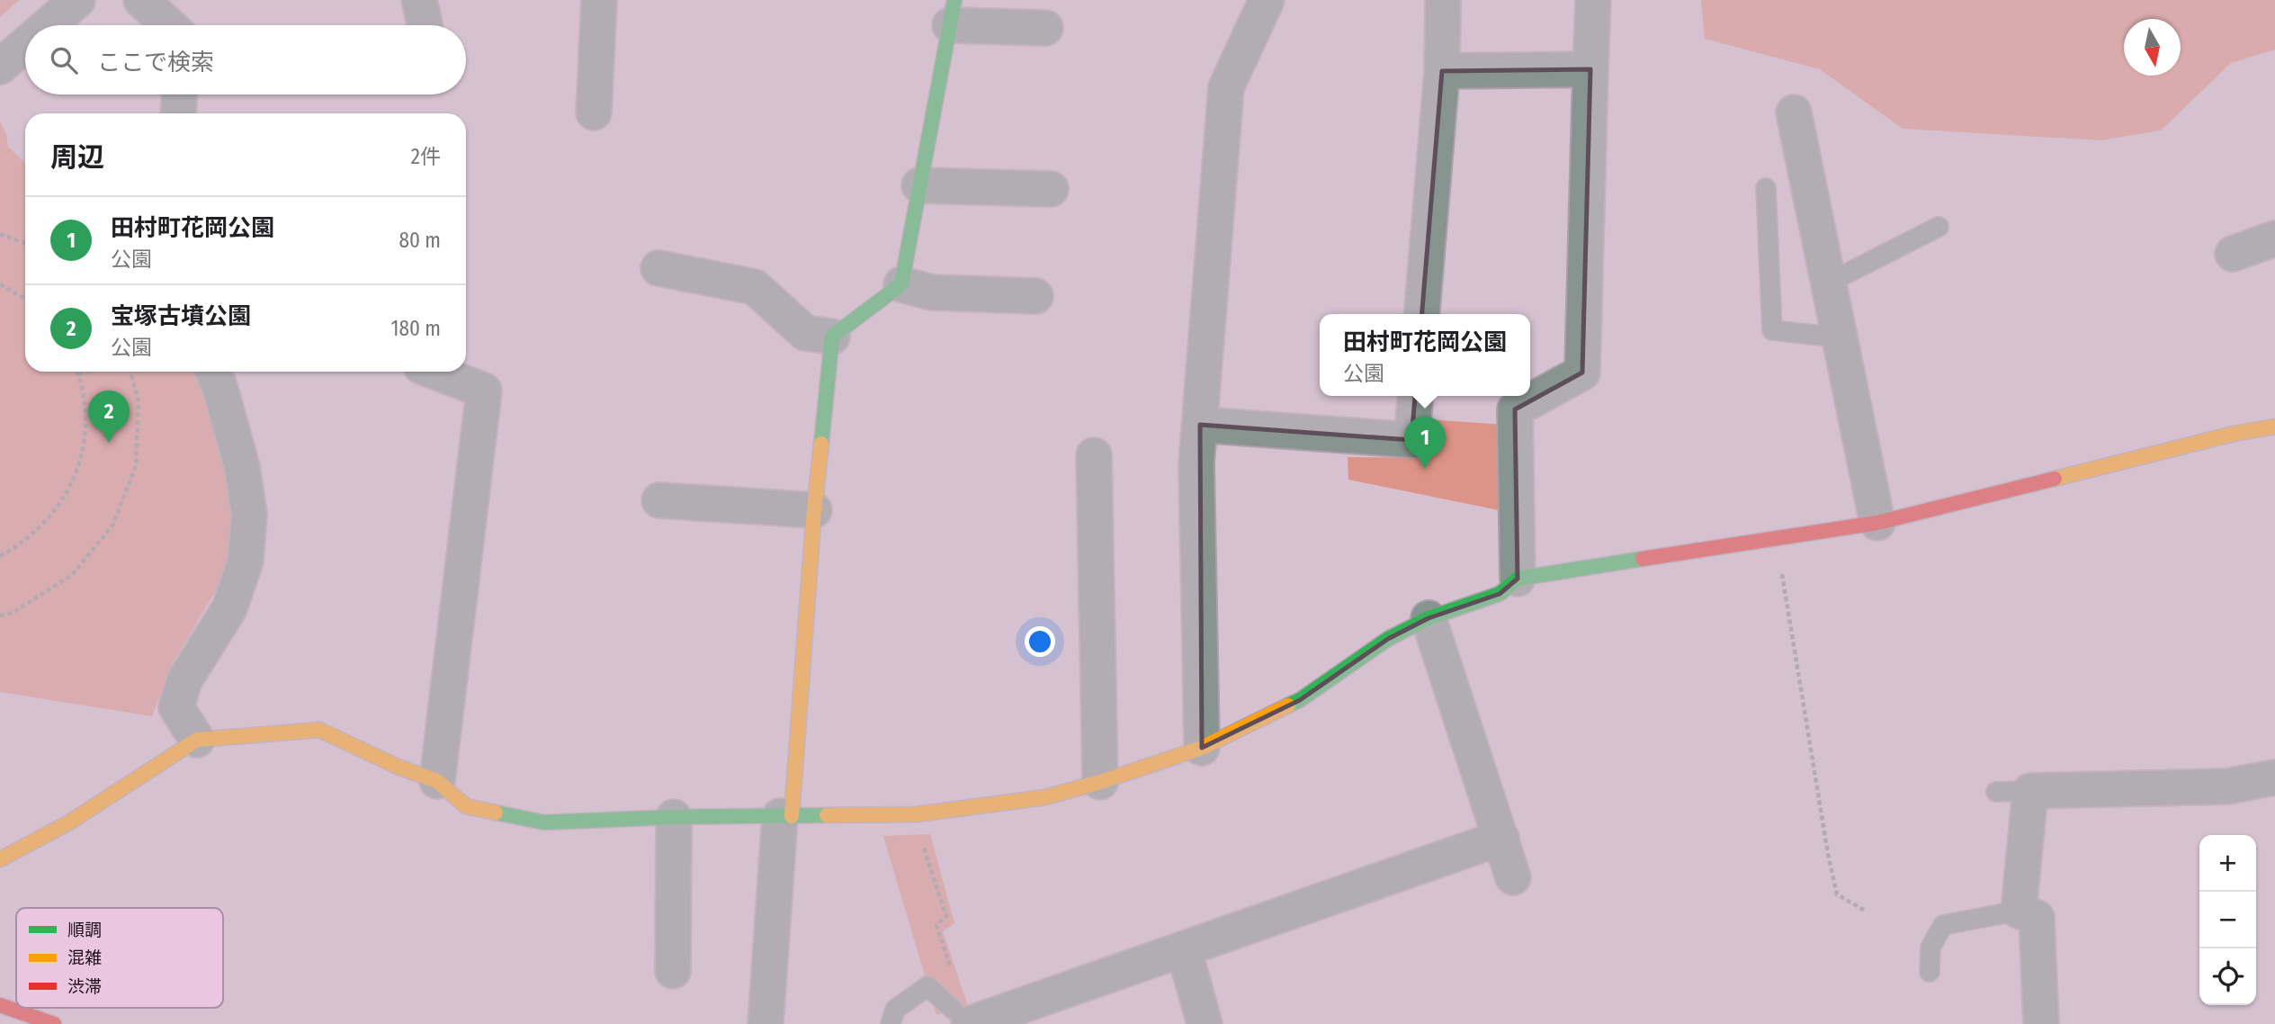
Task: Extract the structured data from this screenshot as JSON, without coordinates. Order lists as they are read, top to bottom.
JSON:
{
  "legend": ["順調", "混雑", "渋滞"],
  "north": "bottom",
  "page": {
    "search": "ここで検索",
    "heading": ["周辺", "2件"],
    "list": [
      {
        "mark": "1",
        "name": "田村町花岡公園",
        "note": "公園",
        "value": "80 m"
      },
      {
        "mark": "2",
        "name": "宝塚古墳公園",
        "note": "公園",
        "value": "180 m"
      }
    ],
    "popup": ["田村町花岡公園", "公園"],
    "pins": ["2", "1"],
    "map_buttons": ["+", "−"]
  }
}
